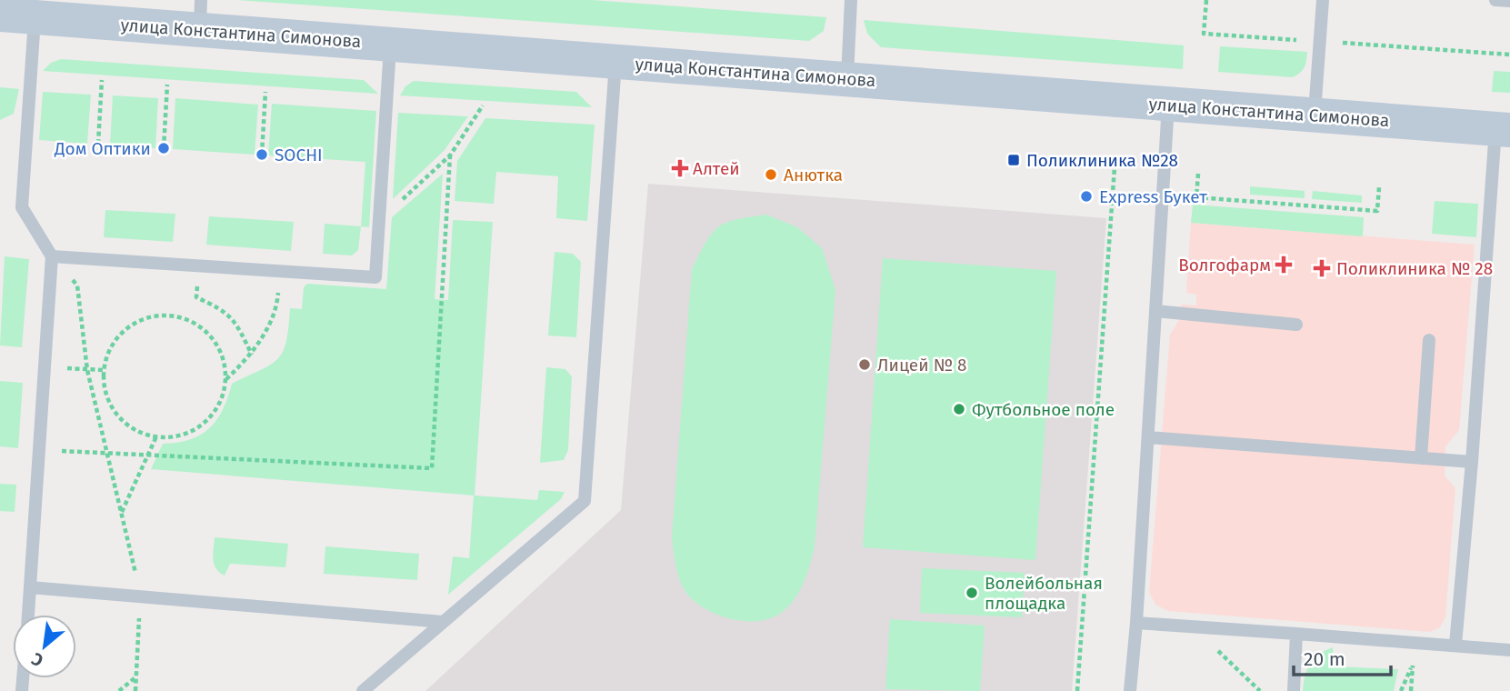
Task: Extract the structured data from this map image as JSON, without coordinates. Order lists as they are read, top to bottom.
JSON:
{
  "streets": {
    "main road": ["улица Константина Симонова"]
  },
  "places": {
    "other": [
      "Дом Оптики",
      "SOCHI",
      "Анютка",
      "Express Букет",
      "Лицей № 8",
      "Футбольное поле",
      "Волейбольная площадка"
    ],
    "transit": ["Поликлиника №28"],
    "health": ["Алтей", "Волгофарм", "Поликлиника № 28"]
  },
  "scale_bar": "20 m",
  "north": "bottom left"
}
